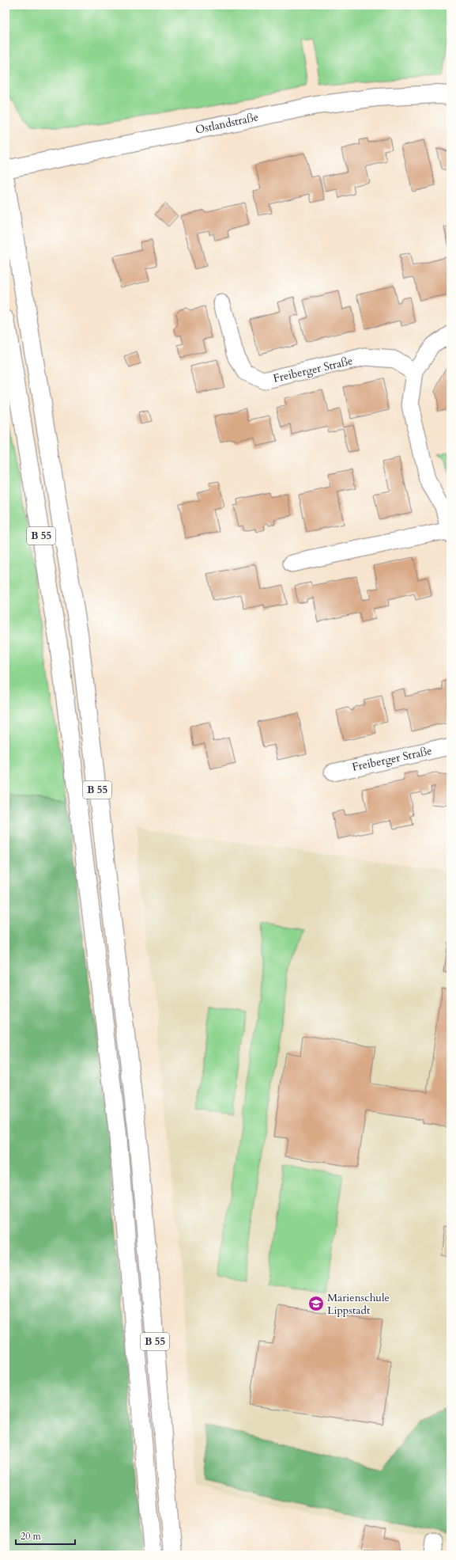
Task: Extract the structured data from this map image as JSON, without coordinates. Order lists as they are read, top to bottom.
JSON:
{
  "streets": {
    "main road": ["Ostlandstraße", "B 55"],
    "street": ["Freiberger Straße"]
  },
  "places": {
    "school or university": ["Marienschule Lippstadt"]
  },
  "scale_bar": "20 m"
}
